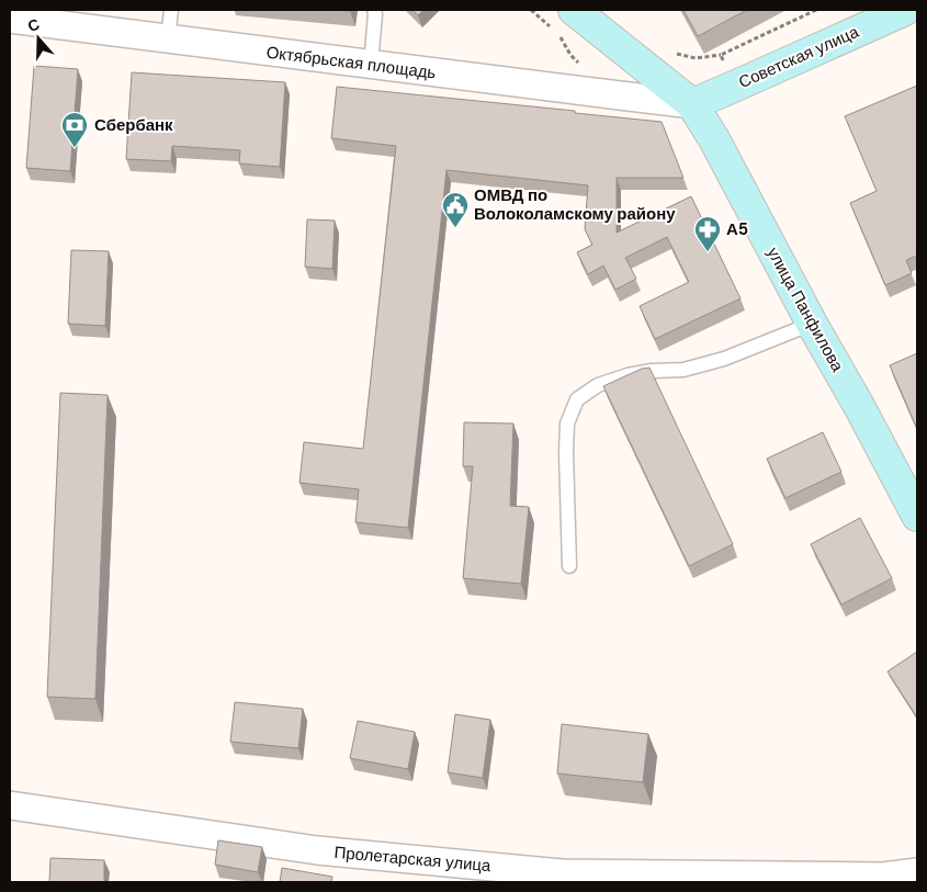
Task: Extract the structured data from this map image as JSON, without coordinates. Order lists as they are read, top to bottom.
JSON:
{
  "streets": {
    "main road": ["Советская улица", "улица Панфилова"],
    "street": ["Октябрьская площадь", "Пролетарская улица"]
  },
  "crossings": [
    ["Советская улица", "Октябрьская площадь"],
    ["Советская улица", "улица Панфилова"],
    ["Октябрьская площадь", "улица Панфилова"]
  ],
  "places": {
    "bank": ["Сбербанк"],
    "public building": ["ОМВД по Волоколамскому району"],
    "pharmacy": ["А5"]
  },
  "north": "top"
}
